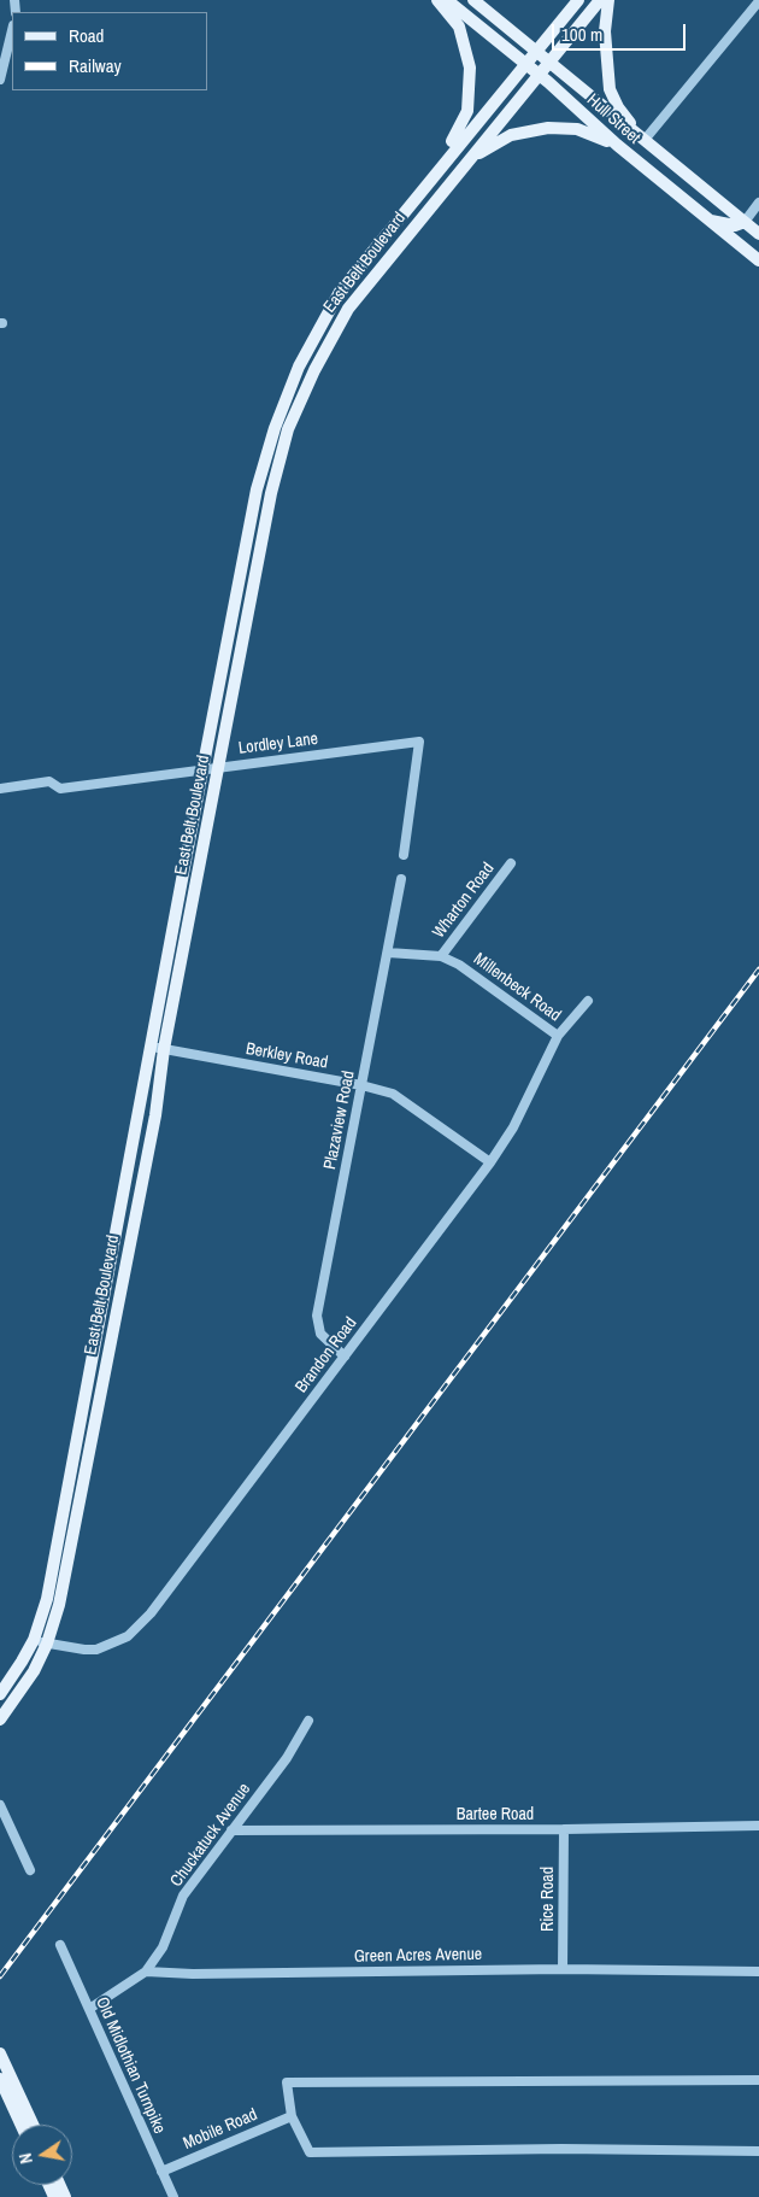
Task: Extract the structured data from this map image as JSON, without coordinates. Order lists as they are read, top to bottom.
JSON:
{
  "streets": {
    "main road": ["Hull Street", "East Belt Boulevard"],
    "street": [
      "Lordley Lane",
      "Wharton Road",
      "Millenbeck Road",
      "Berkley Road",
      "Plazaview Road",
      "Brandon Road",
      "Bartee Road",
      "Chuckatuck Avenue",
      "Rice Road",
      "Green Acres Avenue",
      "Old Midlothian Turnpike",
      "Mobile Road"
    ]
  },
  "crossings": [
    ["Hull Street", "East Belt Boulevard"],
    ["East Belt Boulevard", "Lordley Lane"],
    ["East Belt Boulevard", "Berkley Road"],
    ["East Belt Boulevard", "Brandon Road"],
    ["Wharton Road", "Millenbeck Road"],
    ["Millenbeck Road", "Plazaview Road"],
    ["Millenbeck Road", "Brandon Road"],
    ["Berkley Road", "Plazaview Road"],
    ["Berkley Road", "Brandon Road"],
    ["Plazaview Road", "Brandon Road"],
    ["Bartee Road", "Chuckatuck Avenue"],
    ["Bartee Road", "Rice Road"],
    ["Chuckatuck Avenue", "Green Acres Avenue"],
    ["Rice Road", "Green Acres Avenue"],
    ["Old Midlothian Turnpike", "Mobile Road"]
  ],
  "legend": ["Road", "Railway"],
  "scale_bar": "100 m",
  "north": "left"
}
